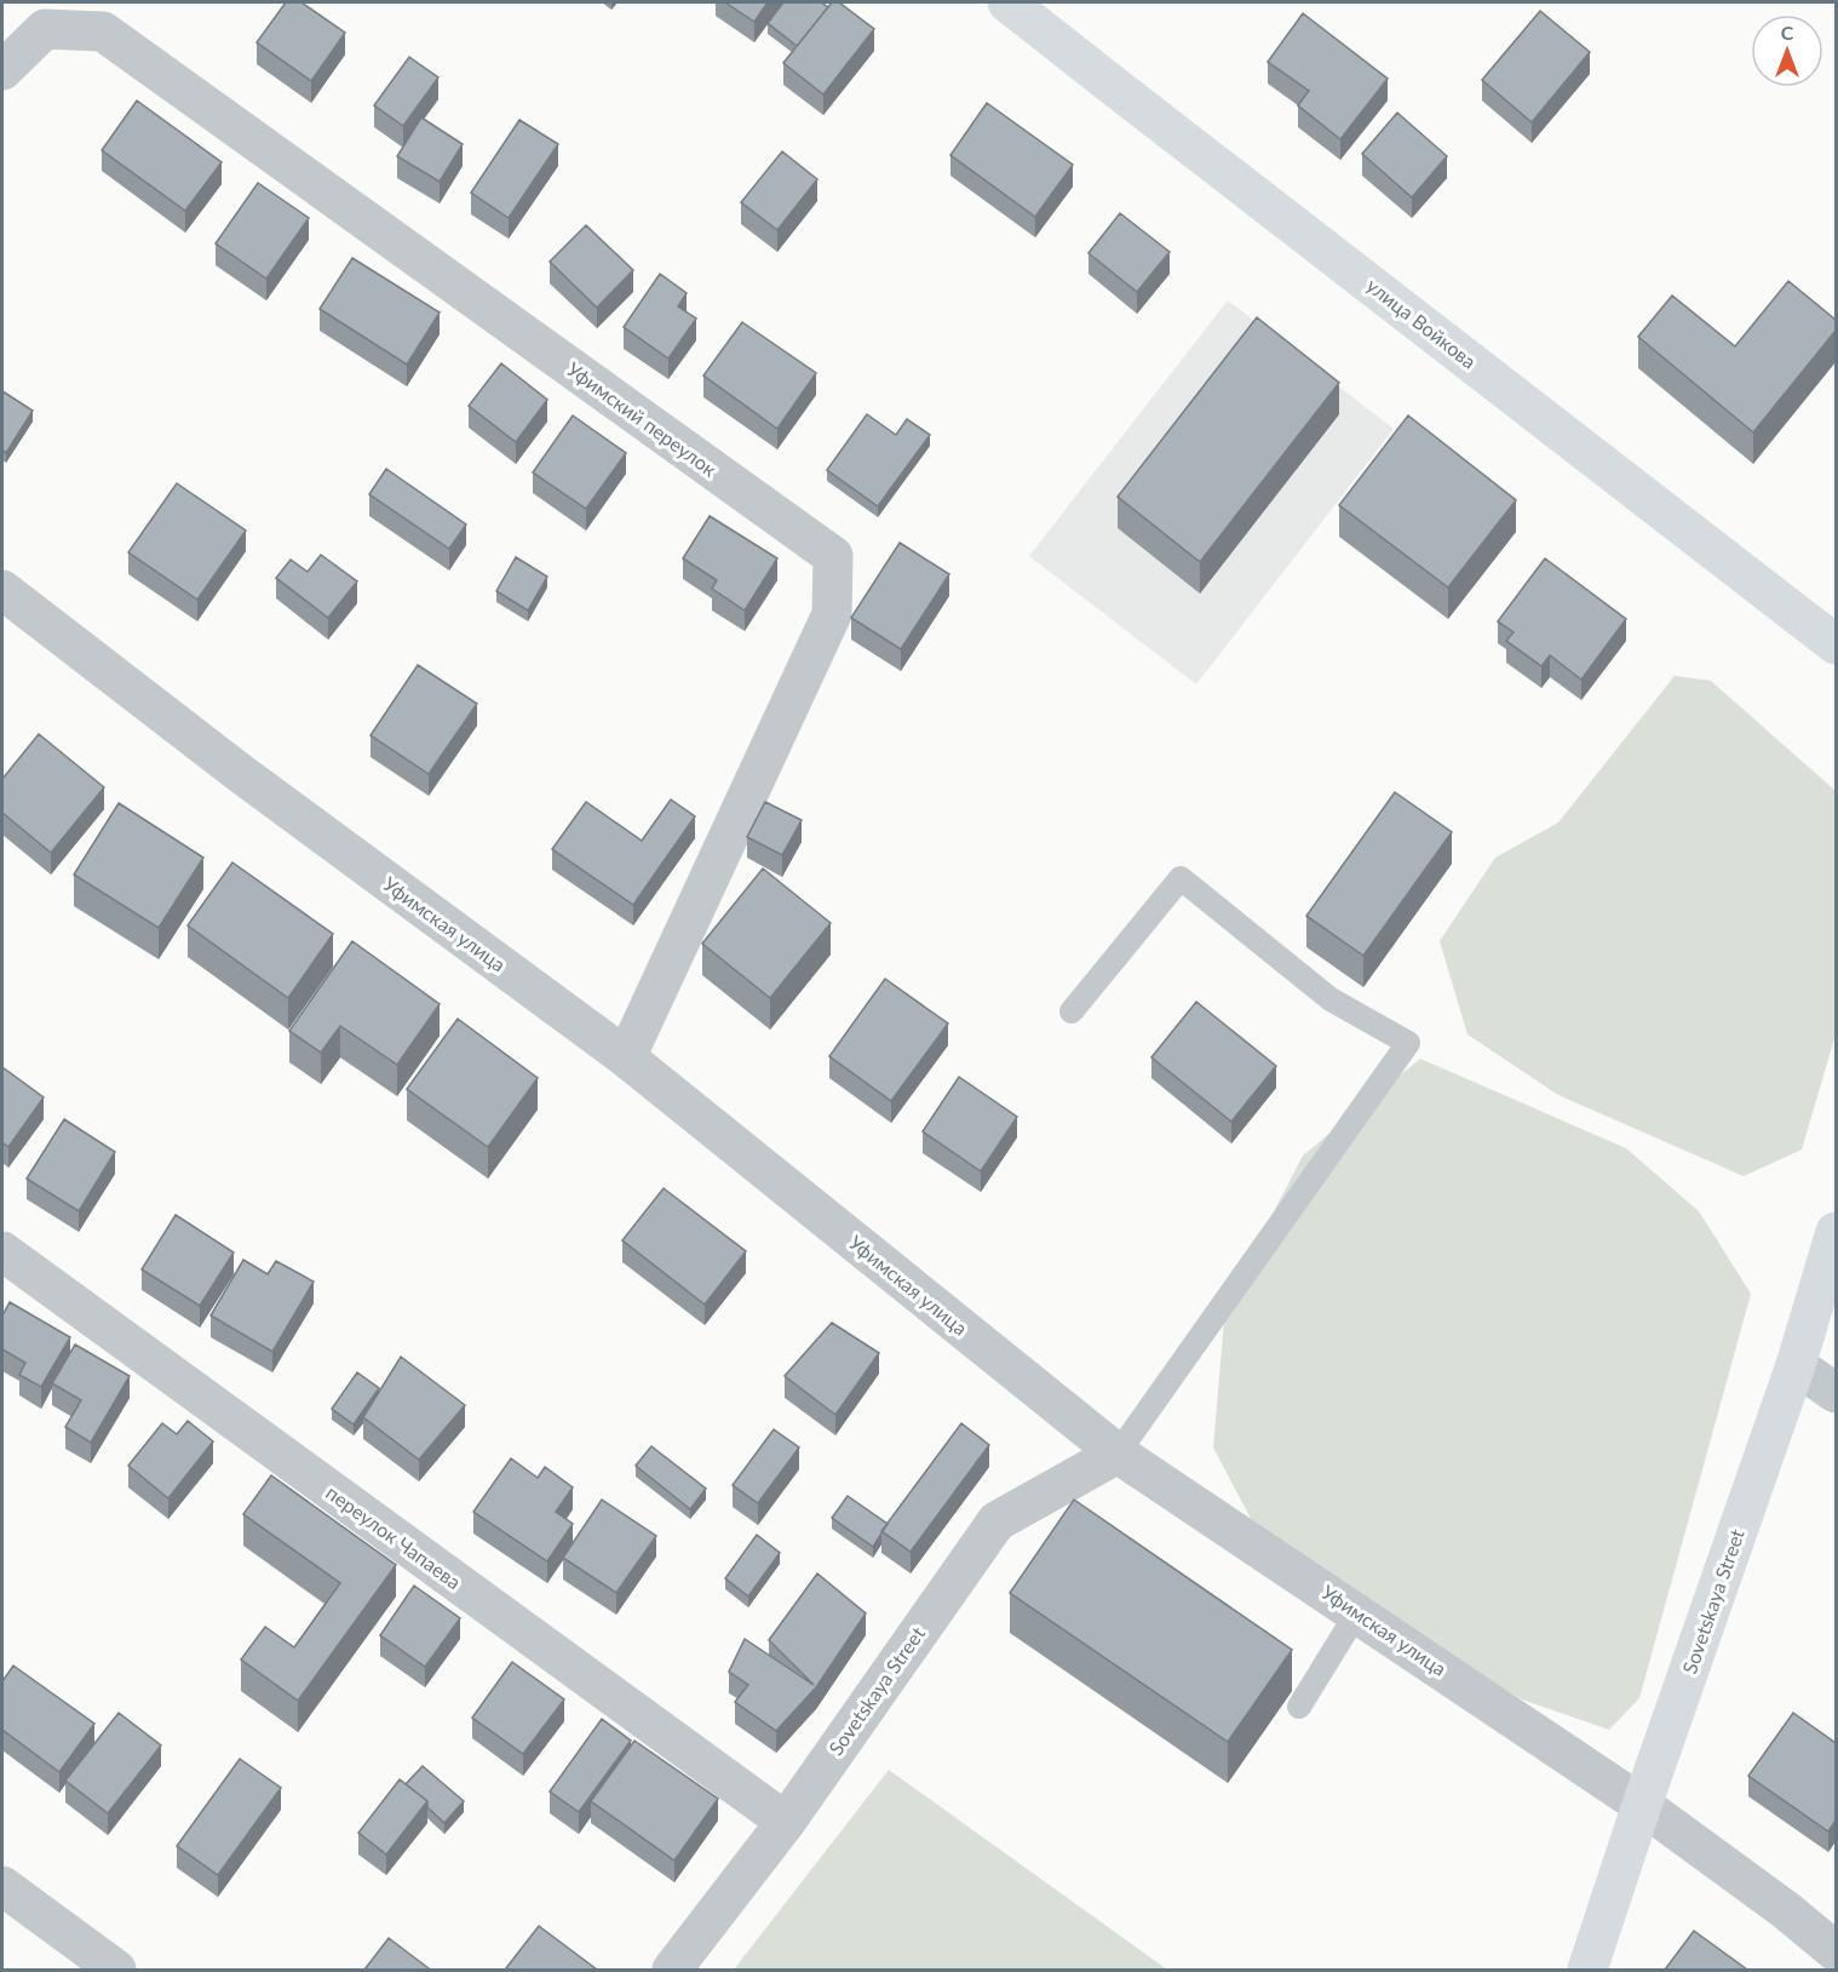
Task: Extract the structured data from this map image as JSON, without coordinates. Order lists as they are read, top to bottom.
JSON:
{
  "streets": {
    "main road": ["улица Войкова", "Sovetskaya Street"],
    "street": ["Уфимский переулок", "Уфимская улица", "переулок Чапаева"]
  },
  "crossings": [
    ["Уфимский переулок", "Уфимская улица"],
    ["Уфимская улица", "Sovetskaya Street"],
    ["переулок Чапаева", "Sovetskaya Street"]
  ],
  "north": "top"
}
